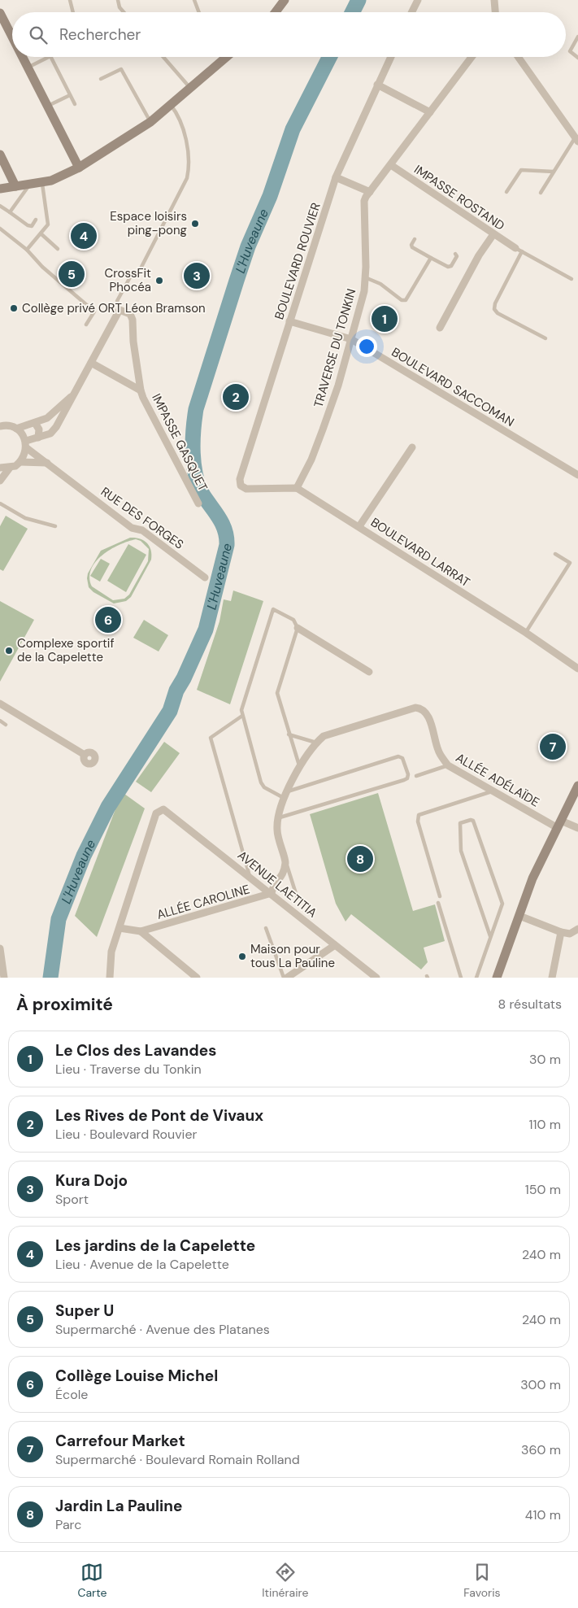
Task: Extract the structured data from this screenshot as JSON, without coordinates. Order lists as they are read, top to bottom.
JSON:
{
  "streets": {
    "street": [
      "IMPASSE ROSTAND",
      "BOULEVARD ROUVIER",
      "TRAVERSE DU TONKIN",
      "BOULEVARD SACCOMAN",
      "IMPASSE GASQUET",
      "RUE DES FORGES",
      "BOULEVARD LARRAT",
      "ALLÉE ADÉLAÏDE",
      "AVENUE LAETITIA",
      "ALLÉE CAROLINE"
    ]
  },
  "crossings": [
    ["IMPASSE ROSTAND", "TRAVERSE DU TONKIN"],
    ["BOULEVARD ROUVIER", "TRAVERSE DU TONKIN"],
    ["BOULEVARD ROUVIER", "BOULEVARD SACCOMAN"],
    ["BOULEVARD ROUVIER", "BOULEVARD LARRAT"],
    ["TRAVERSE DU TONKIN", "BOULEVARD SACCOMAN"],
    ["TRAVERSE DU TONKIN", "BOULEVARD LARRAT"],
    ["AVENUE LAETITIA", "ALLÉE CAROLINE"]
  ],
  "water": ["L'Huveaune"],
  "places": [
    "Espace loisirs ping-pong",
    "CrossFit Phocéa",
    "Collège privé ORT Léon Bramson",
    "Complexe sportif de la Capelette",
    "Maison pour tous La Pauline"
  ],
  "page": {
    "search": "Rechercher",
    "pins": [
      "4",
      "5",
      "3",
      "1",
      "2",
      "6",
      "7",
      "8"
    ],
    "heading": ["À proximité", "8 résultats"],
    "list": [
      {
        "mark": "1",
        "name": "Le Clos des Lavandes",
        "note": "Lieu · Traverse du Tonkin",
        "value": "30 m"
      },
      {
        "mark": "2",
        "name": "Les Rives de Pont de Vivaux",
        "note": "Lieu · Boulevard Rouvier",
        "value": "110 m"
      },
      {
        "mark": "3",
        "name": "Kura Dojo",
        "note": "Sport",
        "value": "150 m"
      },
      {
        "mark": "4",
        "name": "Les jardins de la Capelette",
        "note": "Lieu · Avenue de la Capelette",
        "value": "240 m"
      },
      {
        "mark": "5",
        "name": "Super U",
        "note": "Supermarché · Avenue des Platanes",
        "value": "240 m"
      },
      {
        "mark": "6",
        "name": "Collège Louise Michel",
        "note": "École",
        "value": "300 m"
      },
      {
        "mark": "7",
        "name": "Carrefour Market",
        "note": "Supermarché · Boulevard Romain Rolland",
        "value": "360 m"
      },
      {
        "mark": "8",
        "name": "Jardin La Pauline",
        "note": "Parc",
        "value": "410 m"
      }
    ],
    "nav": ["Carte", "Itinéraire", "Favoris"]
  }
}
